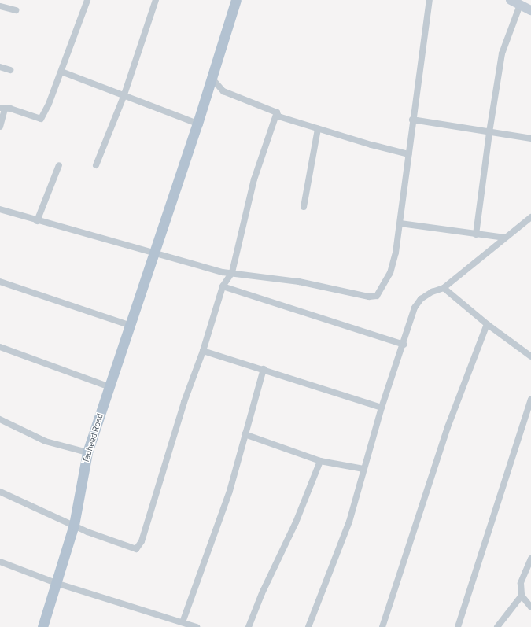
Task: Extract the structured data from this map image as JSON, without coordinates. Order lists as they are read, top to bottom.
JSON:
{
  "streets": {
    "main road": ["Taoheed Road"]
  }
}
